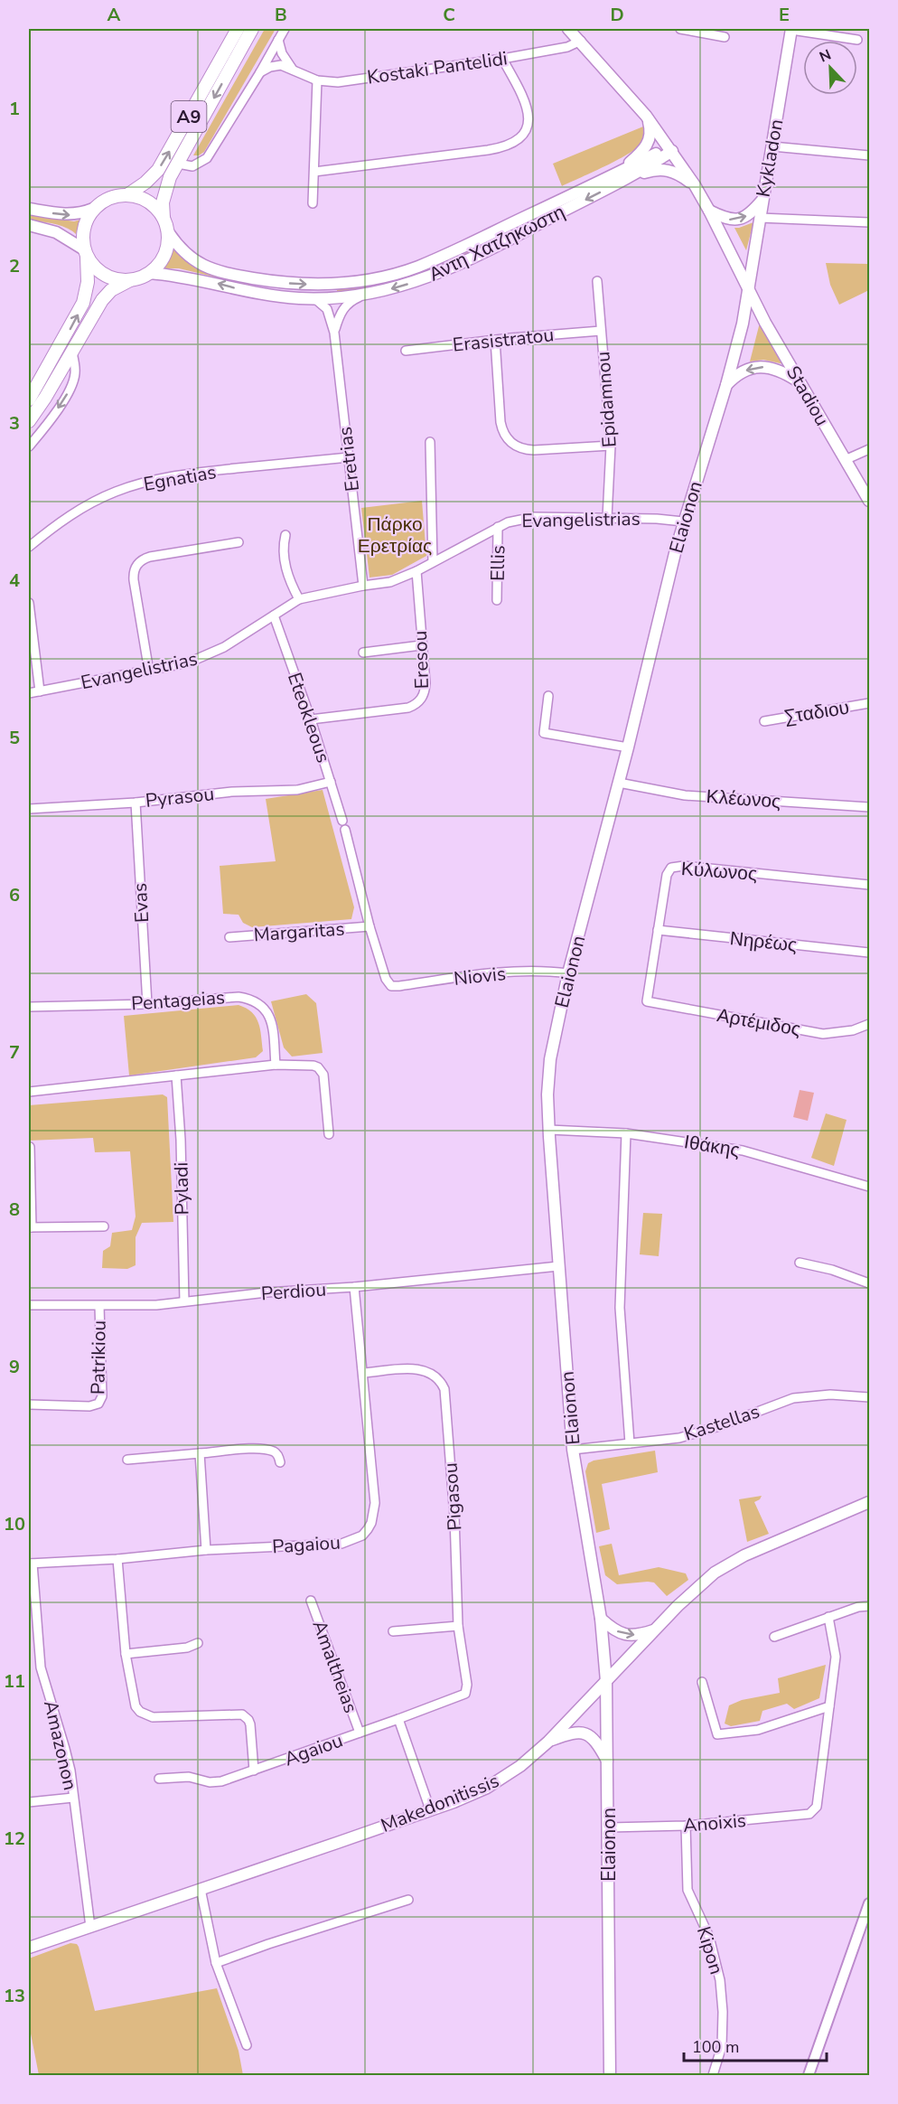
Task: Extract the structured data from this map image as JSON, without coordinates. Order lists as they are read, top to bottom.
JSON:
{
  "streets": {
    "main road": [
      "A9",
      "Kykladon",
      "Αντη Χατζηκωστη",
      "Stadiou",
      "Elaionon",
      "Makedonitissis"
    ],
    "street": [
      "Kostaki Pantelidi",
      "Erasistratou",
      "Epidamnou",
      "Eretrias",
      "Egnatias",
      "Evangelistrias",
      "Ellis",
      "Eresou",
      "Σταδιου",
      "Eteokleous",
      "Pyrasou",
      "Κλέωνος",
      "Κύλωνος",
      "Evas",
      "Margaritas",
      "Νηρέως",
      "Niovis",
      "Pentageias",
      "Αρτέμιδος",
      "Ιθάκης",
      "Pyladi",
      "Perdiou",
      "Patrikiou",
      "Kastellas",
      "Pigasou",
      "Pagaiou",
      "Amaltheias",
      "Amazonon",
      "Agaiou",
      "Anoixis",
      "Kipon"
    ]
  },
  "crossings": [
    ["Kostaki Pantelidi", "Stadiou"],
    ["A9", "Αντη Χατζηκωστη"],
    ["Kykladon", "Stadiou"],
    ["Kykladon", "Elaionon"],
    ["Αντη Χατζηκωστη", "Stadiou"],
    ["Αντη Χατζηκωστη", "Eretrias"],
    ["Erasistratou", "Epidamnou"],
    ["Stadiou", "Elaionon"],
    ["Epidamnou", "Evangelistrias"],
    ["Eretrias", "Egnatias"],
    ["Eretrias", "Evangelistrias"],
    ["Elaionon", "Evangelistrias"],
    ["Elaionon", "Κλέωνος"],
    ["Elaionon", "Niovis"],
    ["Elaionon", "Ιθάκης"],
    ["Elaionon", "Perdiou"],
    ["Elaionon", "Kastellas"],
    ["Elaionon", "Makedonitissis"],
    ["Elaionon", "Anoixis"],
    ["Evangelistrias", "Ellis"],
    ["Evangelistrias", "Eresou"],
    ["Evangelistrias", "Eteokleous"],
    ["Eresou", "Eteokleous"],
    ["Eteokleous", "Pyrasou"],
    ["Pyrasou", "Evas"],
    ["Κύλωνος", "Νηρέως"],
    ["Κύλωνος", "Αρτέμιδος"],
    ["Evas", "Pentageias"],
    ["Margaritas", "Niovis"],
    ["Pyladi", "Perdiou"],
    ["Perdiou", "Patrikiou"],
    ["Perdiou", "Pagaiou"],
    ["Pigasou", "Pagaiou"],
    ["Pigasou", "Agaiou"],
    ["Pagaiou", "Amazonon"],
    ["Amaltheias", "Agaiou"],
    ["Amazonon", "Makedonitissis"],
    ["Anoixis", "Kipon"]
  ],
  "parks": ["Πάρκο Ερετρίας"],
  "scale_bar": "100 m",
  "north": "top left",
  "grid": {
    "columns": [
      "A",
      "B",
      "C",
      "D",
      "E"
    ],
    "rows": [
      "1",
      "2",
      "3",
      "4",
      "5",
      "6",
      "7",
      "8",
      "9",
      "10",
      "11",
      "12",
      "13"
    ]
  }
}
